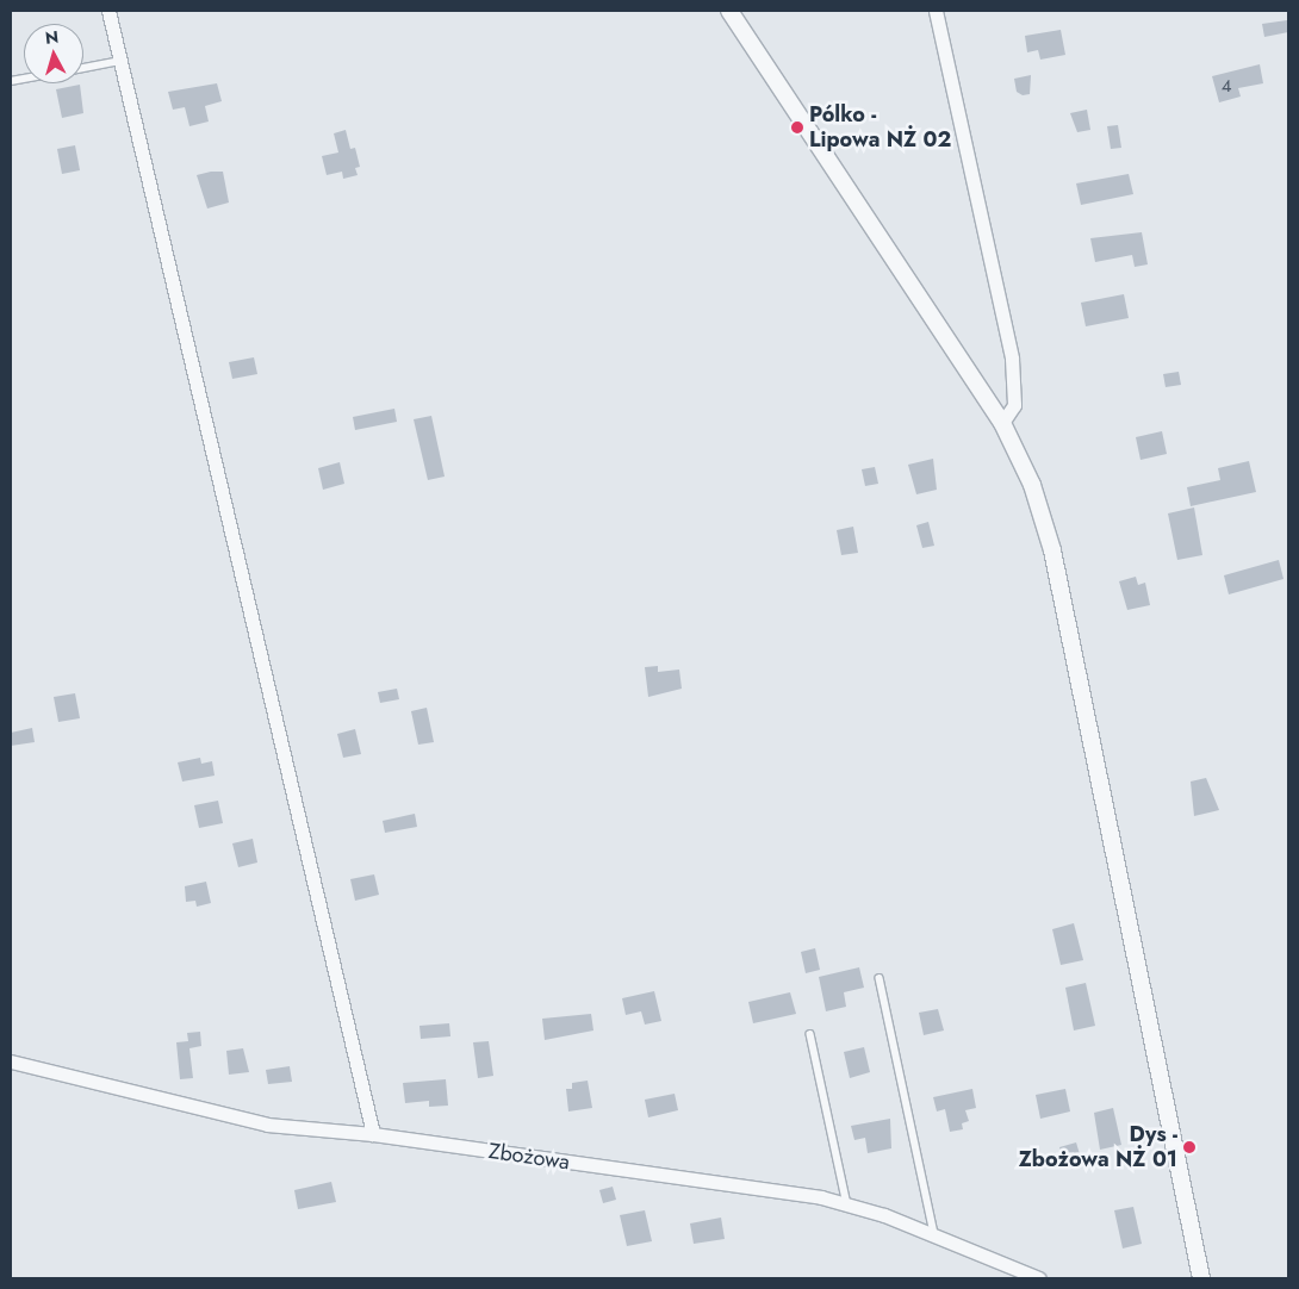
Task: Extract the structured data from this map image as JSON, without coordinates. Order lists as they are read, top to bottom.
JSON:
{
  "streets": {
    "street": ["Zbożowa"]
  },
  "places": ["Pólko - Lipowa NŻ 02", "Dys - Zbożowa NŻ 01"],
  "house_numbers": ["4"],
  "north": "top"
}
